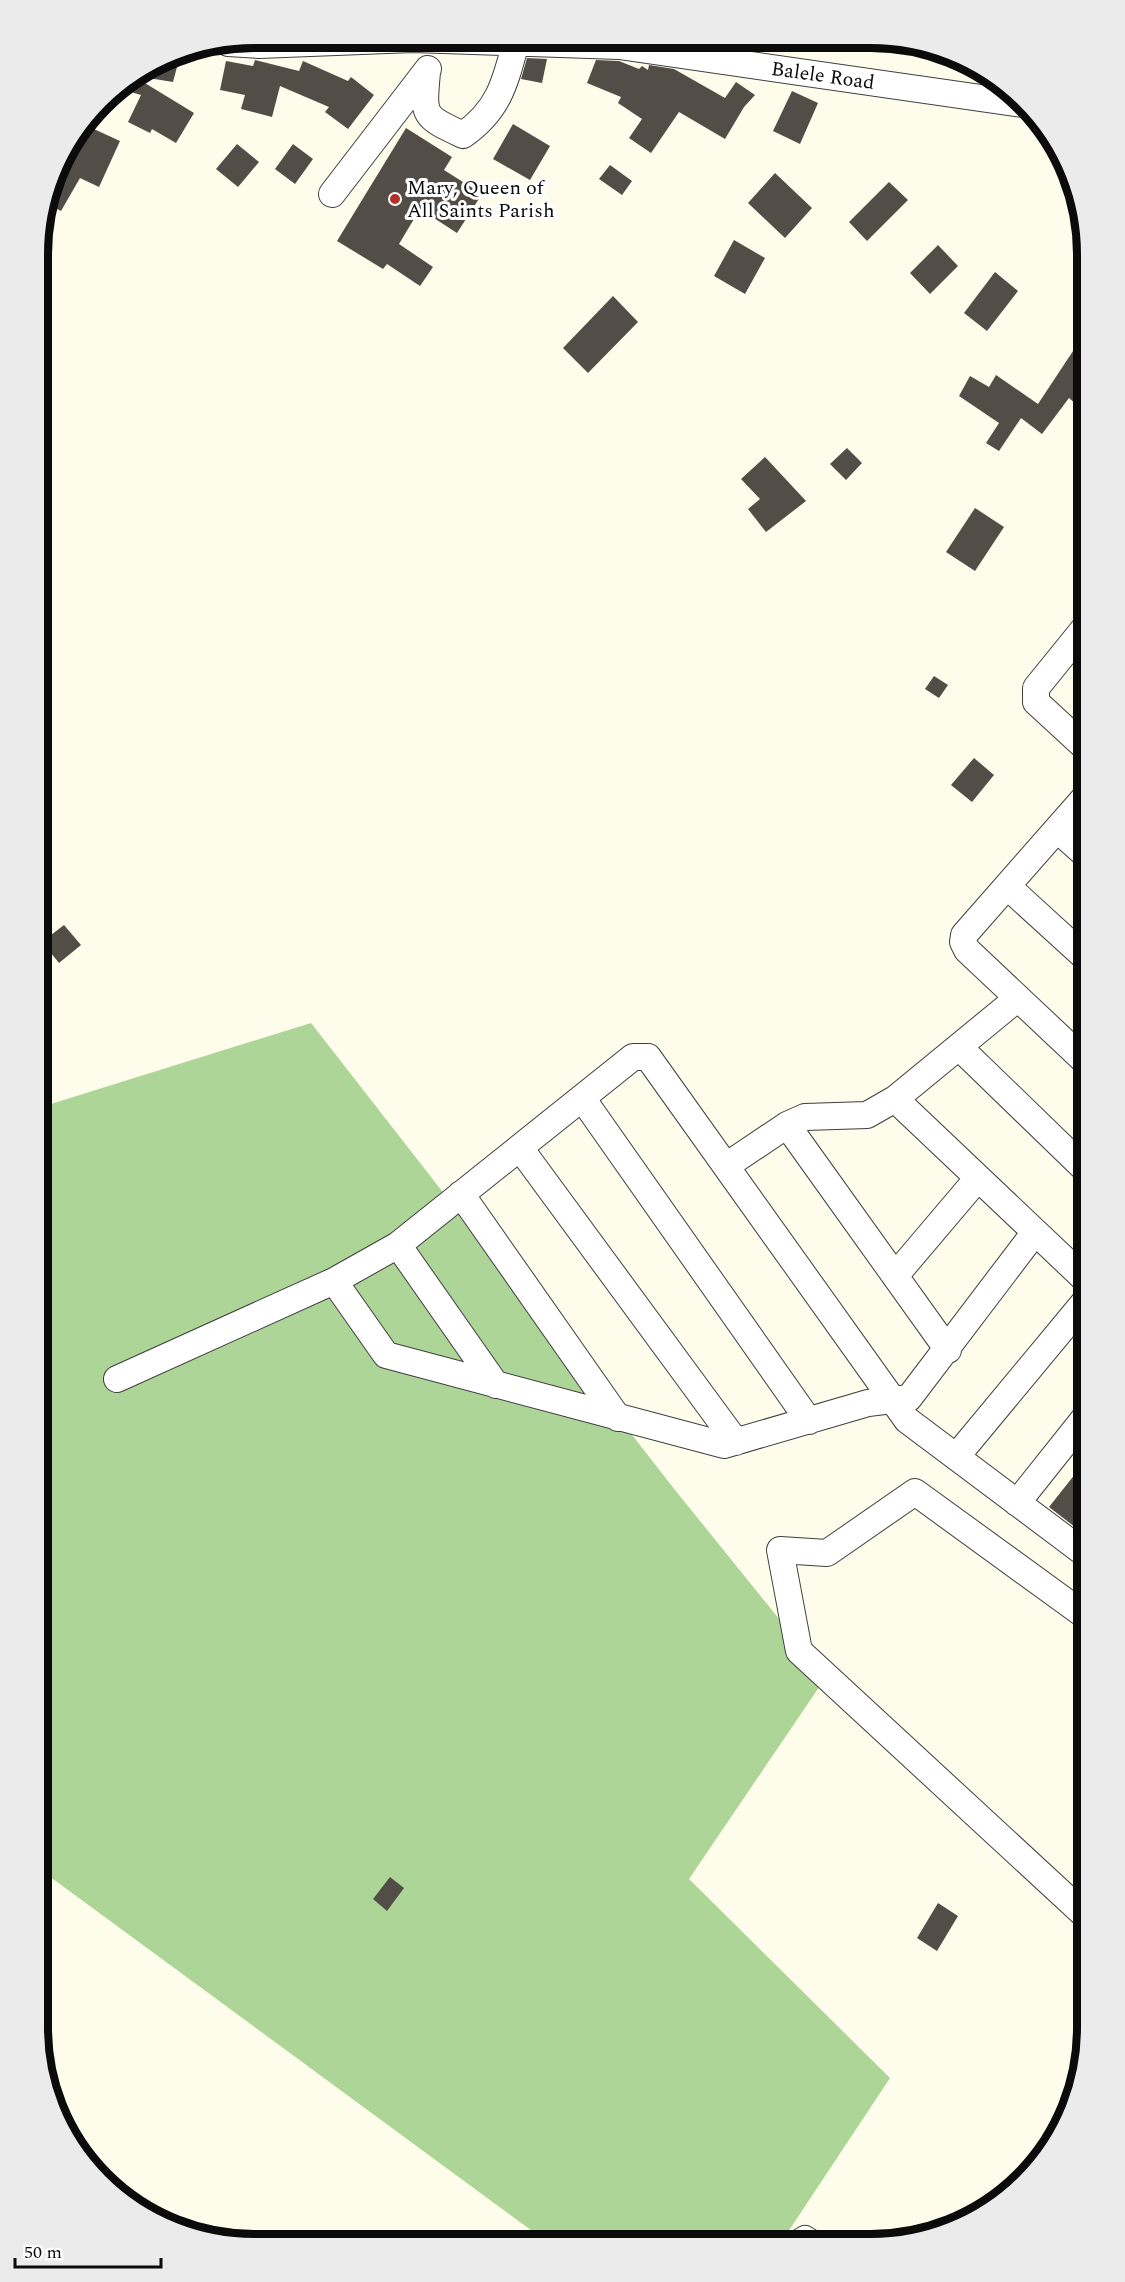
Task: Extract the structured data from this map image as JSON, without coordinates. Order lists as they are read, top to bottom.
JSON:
{
  "streets": {
    "street": ["Balele Road"]
  },
  "places": ["Mary, Queen of All Saints Parish"],
  "scale_bar": "50 m"
}
